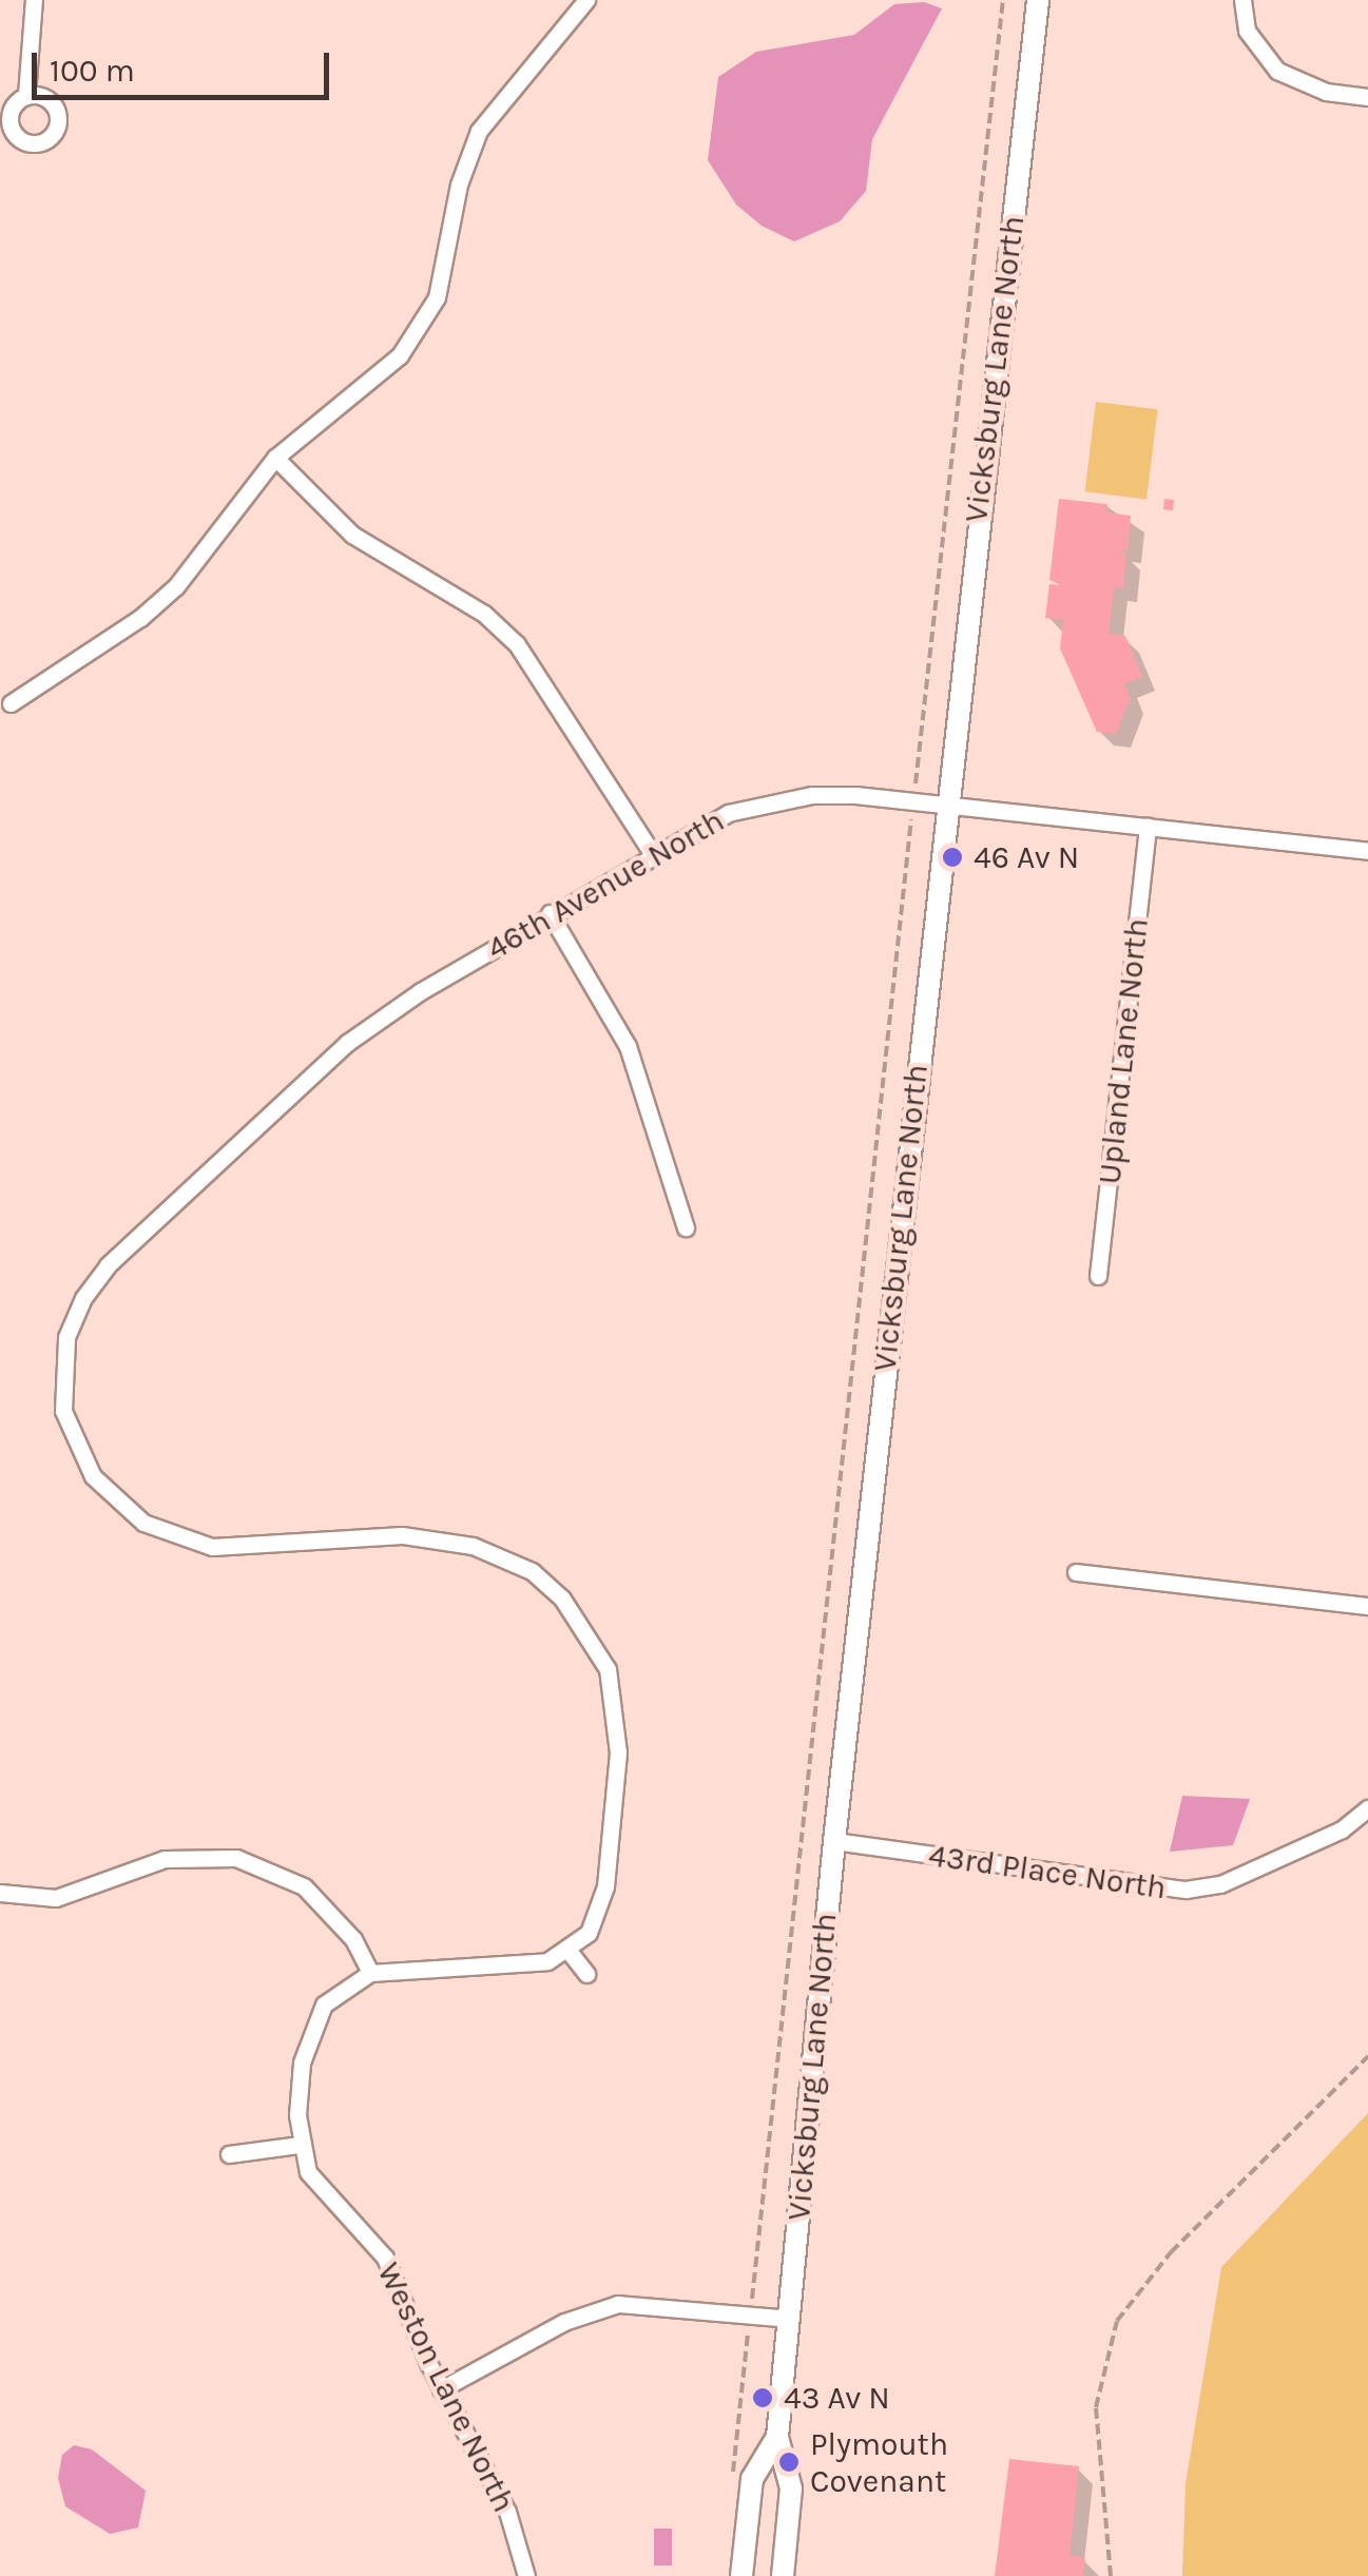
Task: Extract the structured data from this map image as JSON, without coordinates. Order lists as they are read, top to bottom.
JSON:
{
  "streets": {
    "main road": ["Vicksburg Lane North"],
    "street": [
      "46th Avenue North",
      "Upland Lane North",
      "43rd Place North",
      "Weston Lane North"
    ]
  },
  "crossings": [
    ["Vicksburg Lane North", "46th Avenue North"],
    ["Vicksburg Lane North", "43rd Place North"],
    ["46th Avenue North", "Upland Lane North"]
  ],
  "places": ["46 Av N", "43 Av N", "Plymouth Covenant"],
  "scale_bar": "100 m"
}
